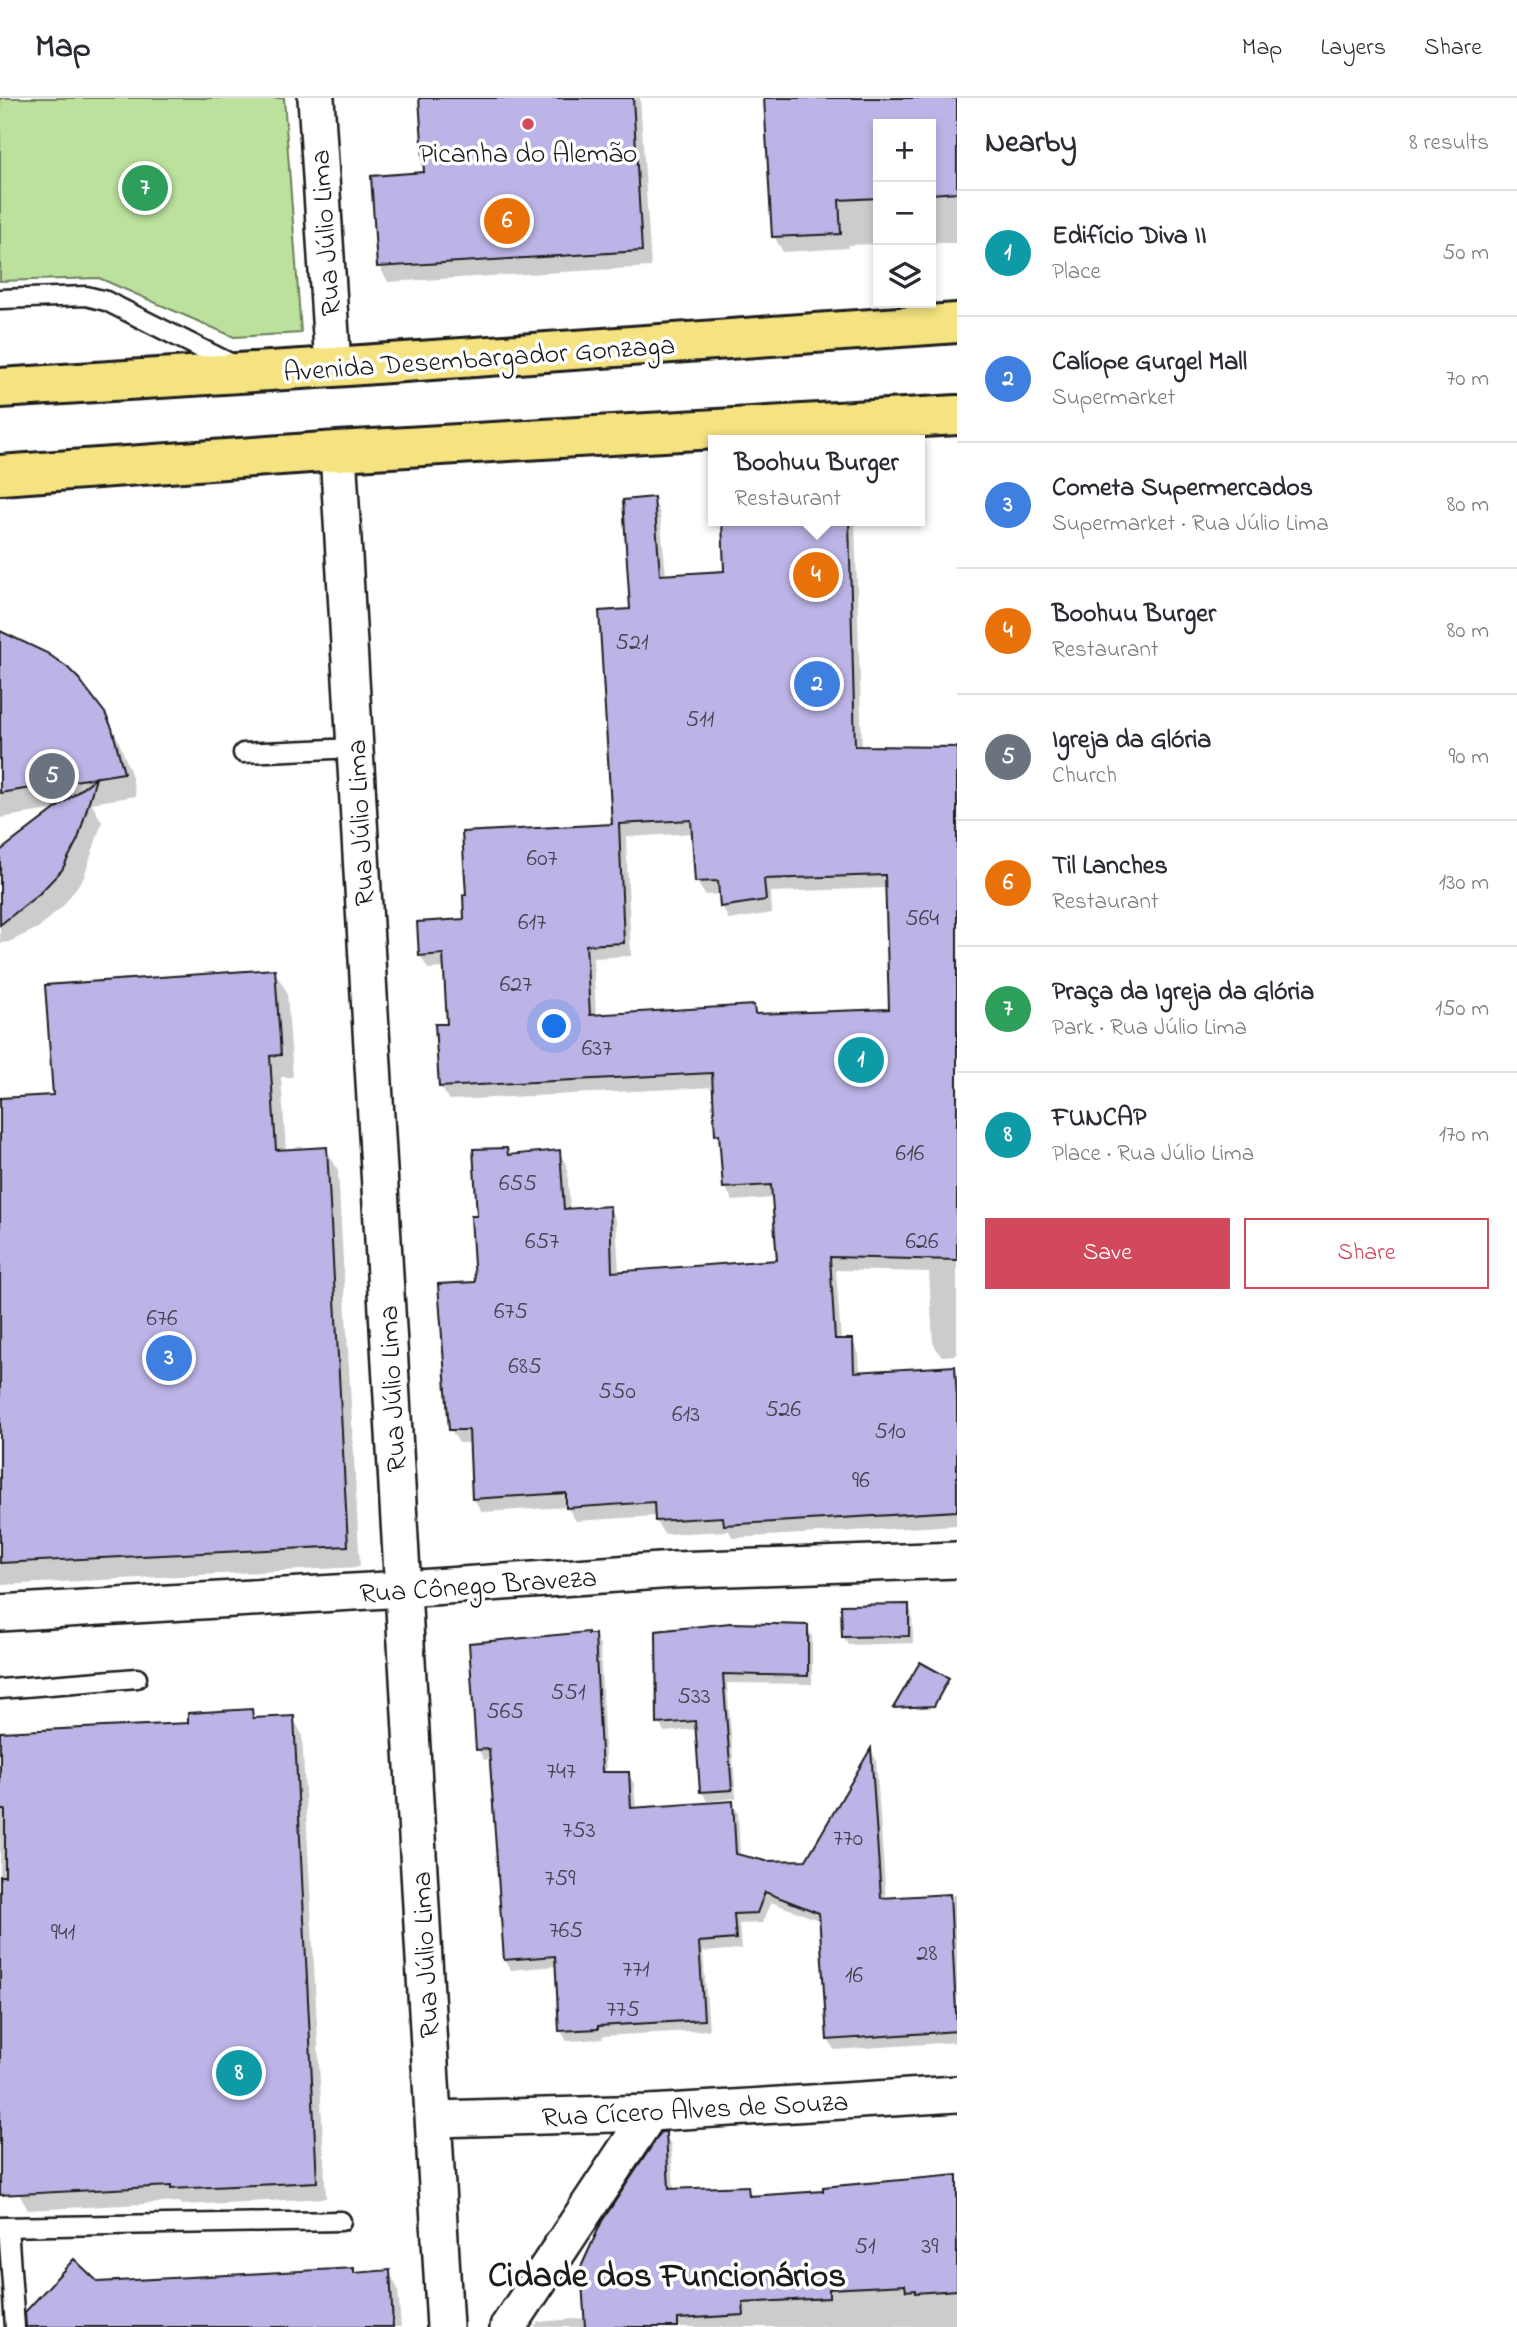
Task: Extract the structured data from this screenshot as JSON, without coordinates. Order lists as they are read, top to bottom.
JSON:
{
  "streets": {
    "main road": ["Avenida Desembargador Gonzaga"],
    "street": ["Rua Júlio Lima", "Rua Cônego Braveza", "Rua Cícero Alves de Souza"]
  },
  "crossings": [
    ["Rua Júlio Lima", "Avenida Desembargador Gonzaga"],
    ["Rua Júlio Lima", "Rua Cônego Braveza"],
    ["Rua Júlio Lima", "Rua Cícero Alves de Souza"]
  ],
  "districts": ["Cidade dos Funcionários"],
  "places": ["Picanha do Alemão"],
  "house_numbers": [
    "521",
    "511",
    "607",
    "564",
    "617",
    "627",
    "637",
    "616",
    "655",
    "657",
    "626",
    "675",
    "676",
    "685",
    "550",
    "526",
    "613",
    "510",
    "96",
    "551",
    "533",
    "565",
    "747",
    "753",
    "770",
    "759",
    "765",
    "941",
    "28",
    "771",
    "16",
    "775",
    "51",
    "39"
  ],
  "page": {
    "header": "Map",
    "nav": ["Map", "Layers", "Share"],
    "heading": ["Nearby", "8 results"],
    "map_buttons": ["+", "−"],
    "pins": [
      "7",
      "6",
      "4",
      "2",
      "5",
      "1",
      "3",
      "8"
    ],
    "list": [
      {
        "mark": "1",
        "name": "Edifício Diva II",
        "note": "Place",
        "value": "50 m"
      },
      {
        "mark": "2",
        "name": "Calíope Gurgel Mall",
        "note": "Supermarket",
        "value": "70 m"
      },
      {
        "mark": "3",
        "name": "Cometa Supermercados",
        "note": "Supermarket · Rua Júlio Lima",
        "value": "80 m"
      },
      {
        "mark": "4",
        "name": "Boohuu Burger",
        "note": "Restaurant",
        "value": "80 m"
      },
      {
        "mark": "5",
        "name": "Igreja da Glória",
        "note": "Church",
        "value": "90 m"
      },
      {
        "mark": "6",
        "name": "Til Lanches",
        "note": "Restaurant",
        "value": "130 m"
      },
      {
        "mark": "7",
        "name": "Praça da Igreja da Glória",
        "note": "Park · Rua Júlio Lima",
        "value": "150 m"
      },
      {
        "mark": "8",
        "name": "FUNCAP",
        "note": "Place · Rua Júlio Lima",
        "value": "170 m"
      }
    ],
    "popup": ["Boohuu Burger", "Restaurant"],
    "buttons": ["Save", "Share"]
  }
}
